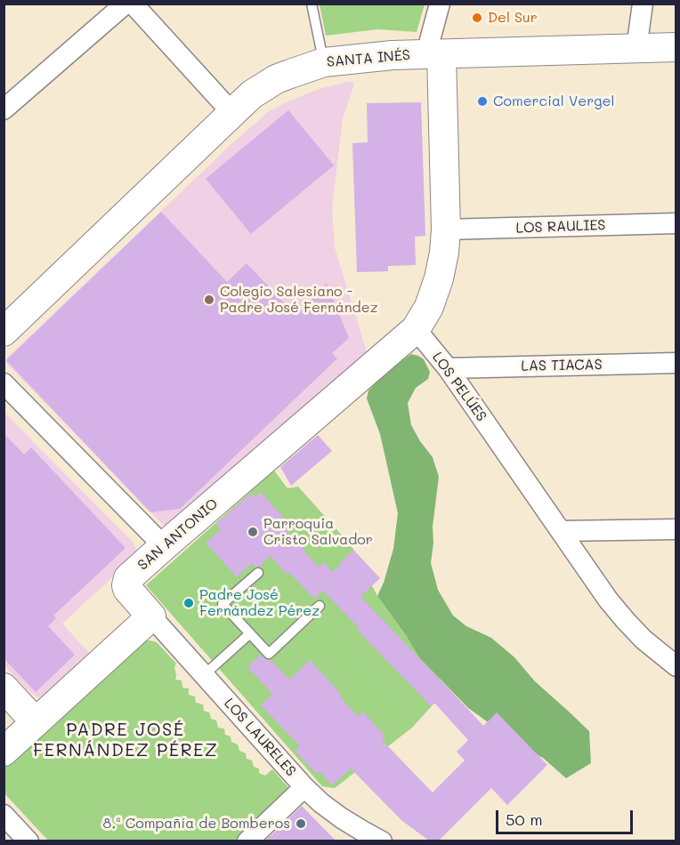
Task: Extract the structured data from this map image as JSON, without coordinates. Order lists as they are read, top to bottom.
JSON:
{
  "streets": {
    "main road": ["SANTA INÉS", "SAN ANTONIO"],
    "street": [
      "LOS RAULIES",
      "LAS TIACAS",
      "LOS PELÚES",
      "LOS LAURELES"
    ]
  },
  "crossings": [
    ["LAS TIACAS", "LOS PELÚES"],
    ["LOS PELÚES", "SAN ANTONIO"],
    ["SAN ANTONIO", "LOS LAURELES"]
  ],
  "districts": ["PADRE JOSÉ FERNÁNDEZ PÉREZ"],
  "places": [
    "Del Sur",
    "Comercial Vergel",
    "Colegio Salesiano - Padre José Fernández",
    "Parroquia Cristo Salvador",
    "Padre José Fernández Pérez",
    "8.ª Compañía de Bomberos"
  ],
  "scale_bar": "50 m"
}
